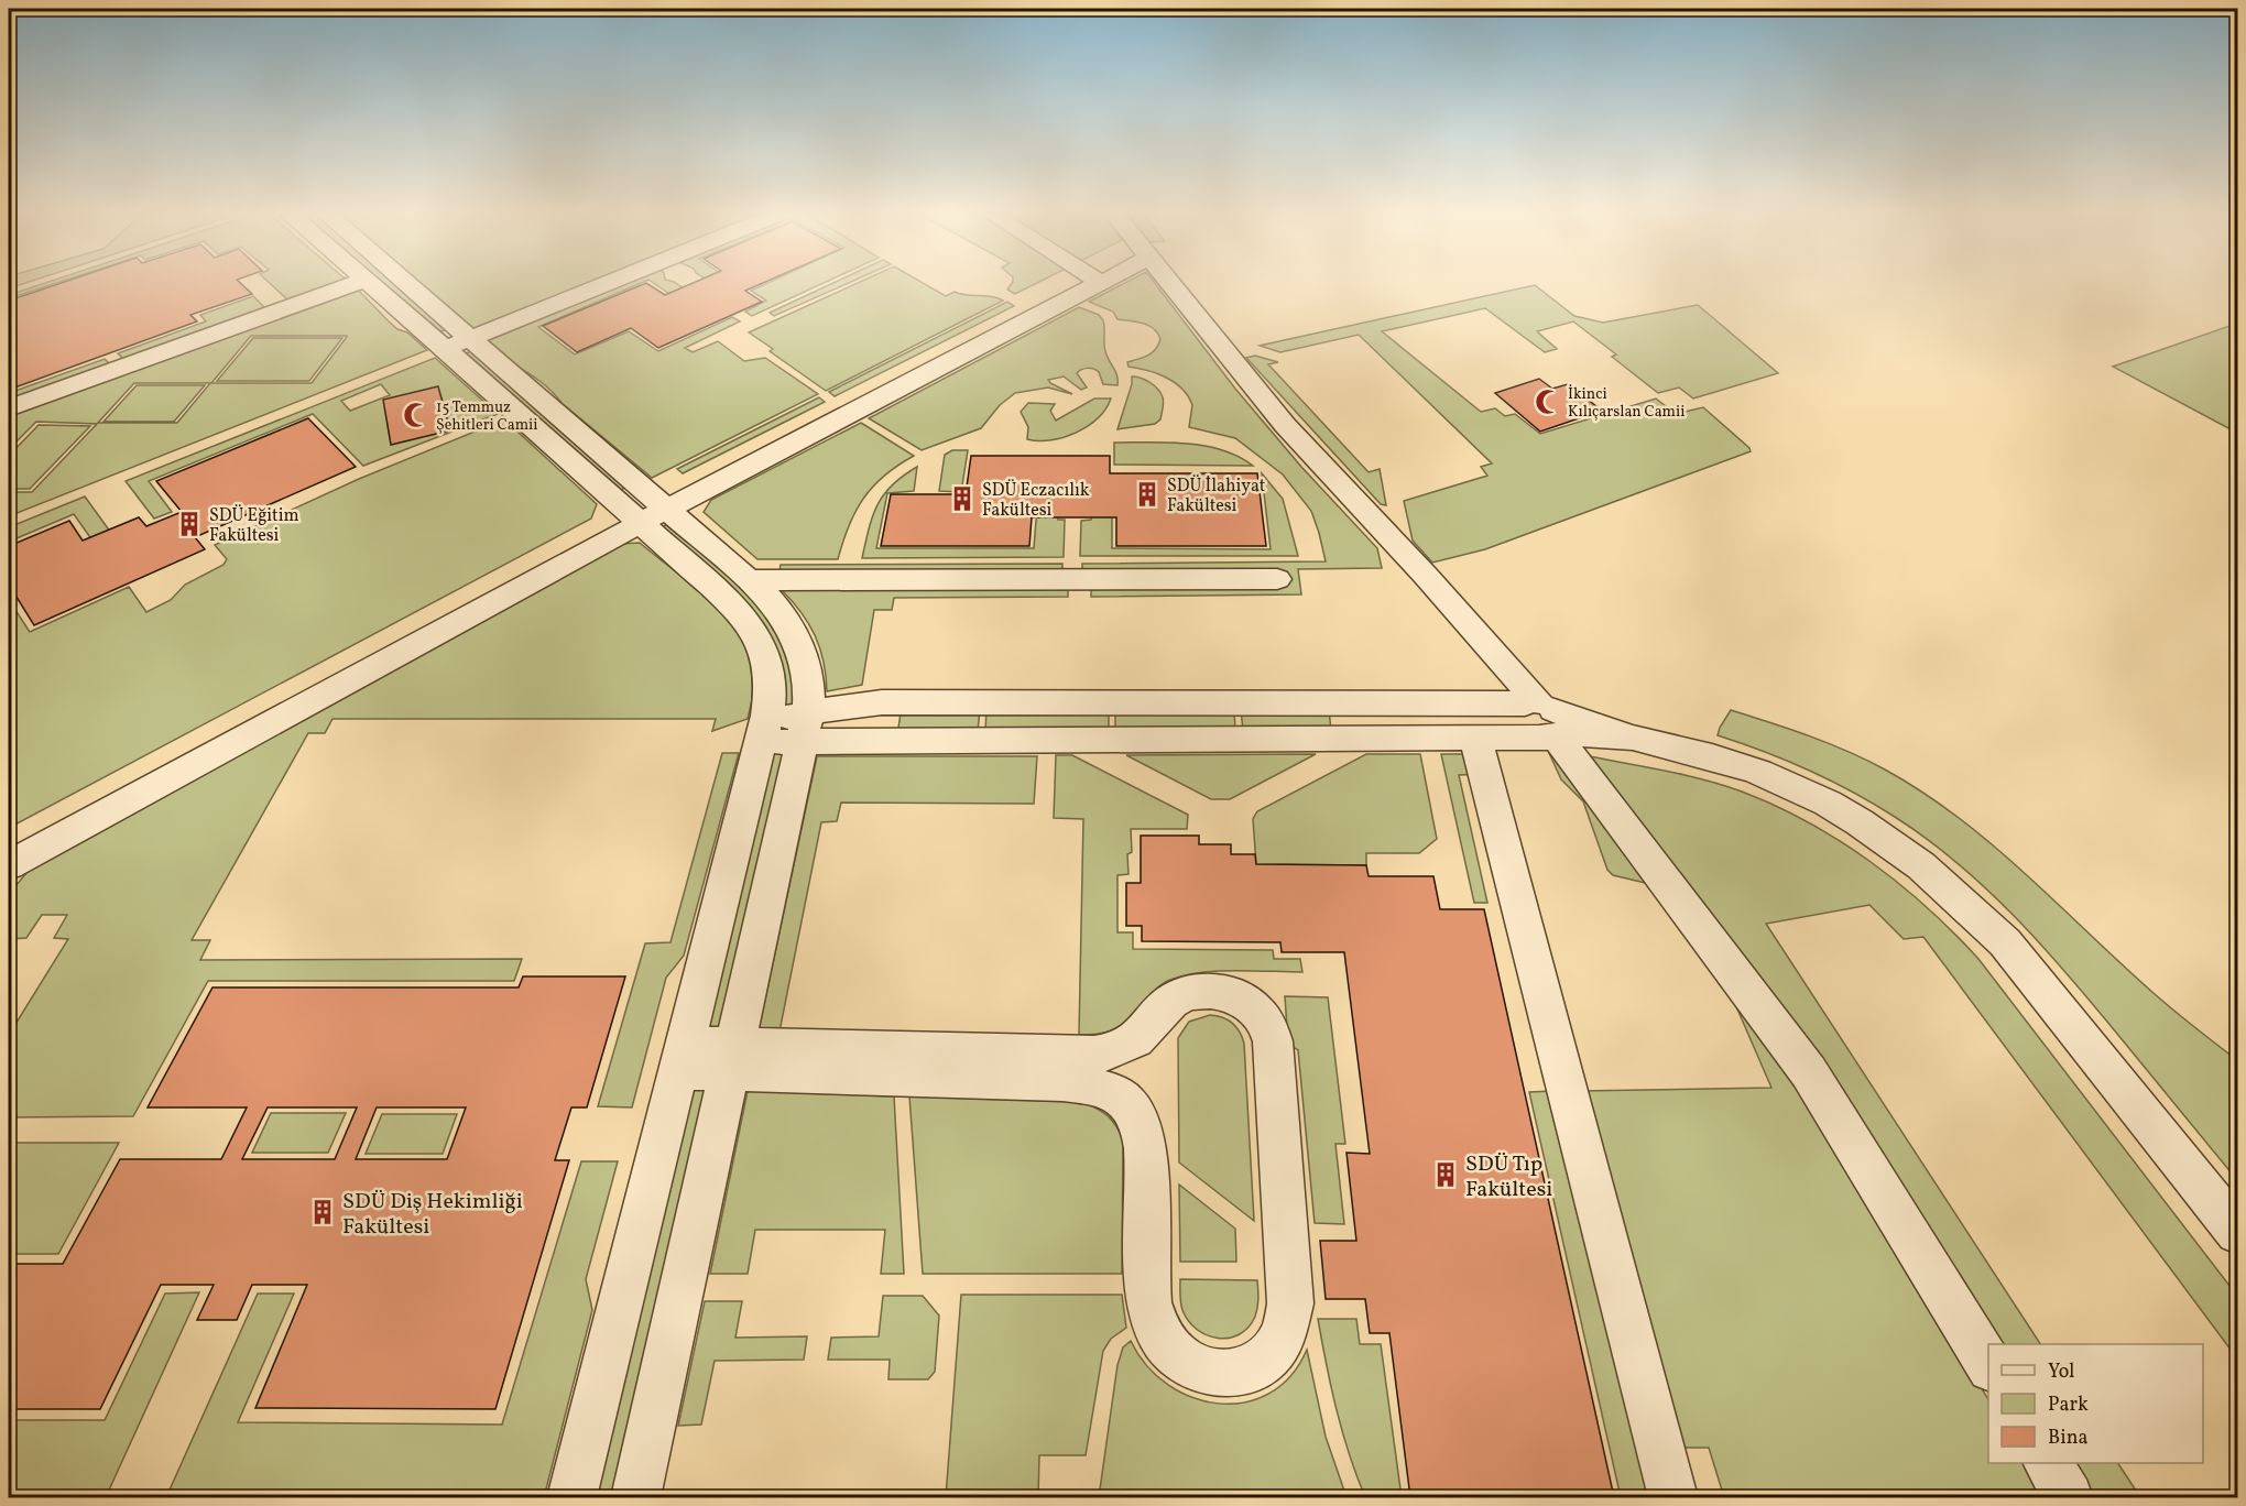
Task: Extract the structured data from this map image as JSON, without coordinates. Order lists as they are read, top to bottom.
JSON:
{
  "places": {
    "mosque": ["İkinci Kılıçarslan Camii", "15 Temmuz Şehitleri Camii"],
    "building": [
      "SDÜ İlahiyat Fakültesi",
      "SDÜ Eczacılık Fakültesi",
      "SDÜ Eğitim Fakültesi",
      "SDÜ Tıp Fakültesi",
      "SDÜ Diş Hekimliği Fakültesi"
    ]
  },
  "legend": ["Yol", "Park", "Bina"]
}
